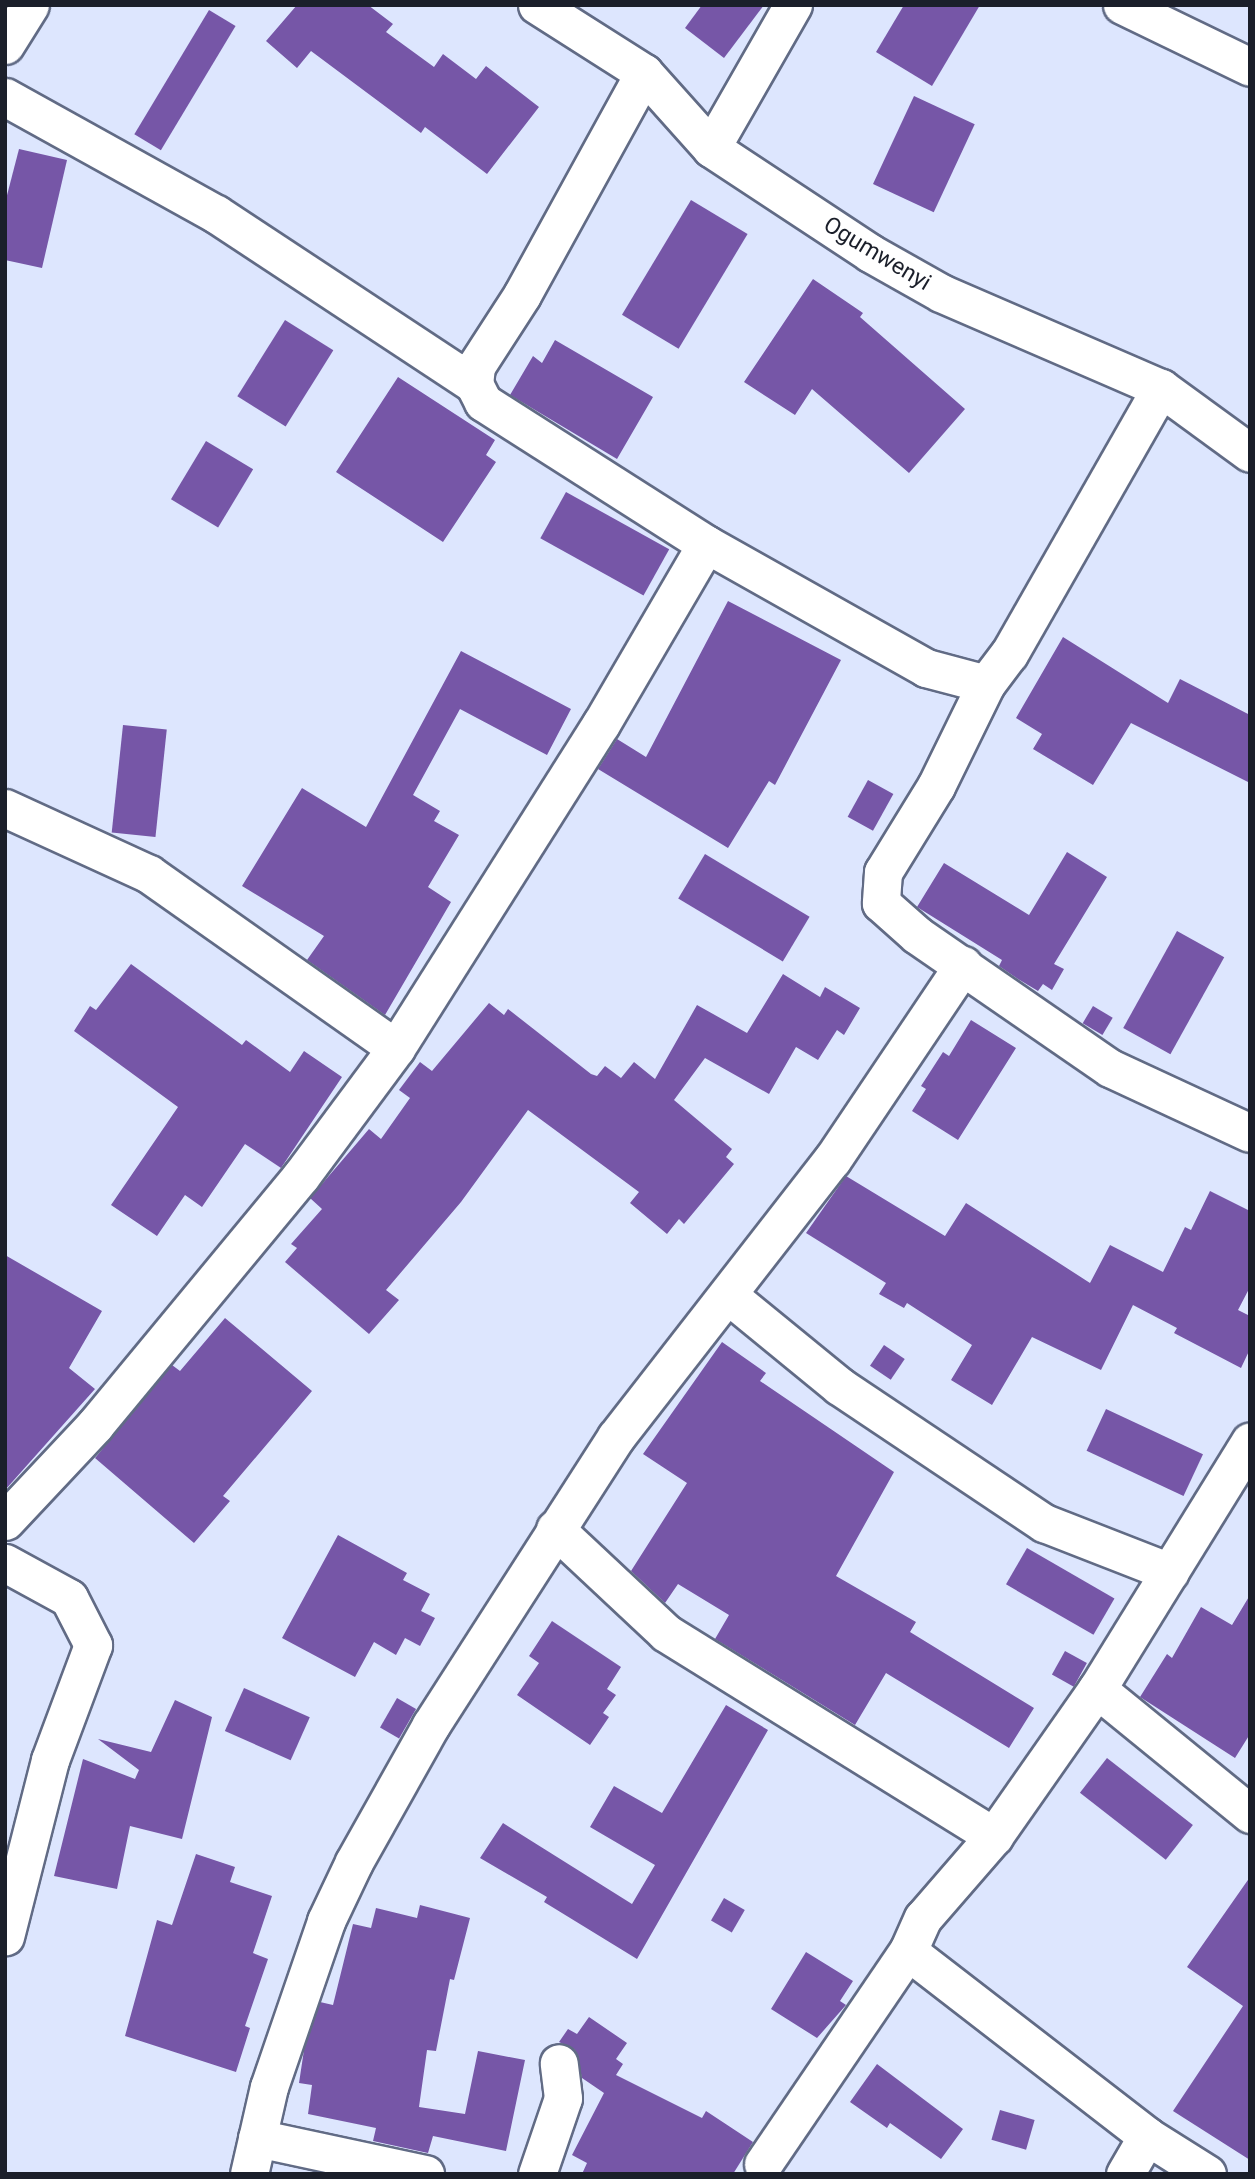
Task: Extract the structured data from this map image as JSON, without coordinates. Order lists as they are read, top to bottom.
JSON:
{
  "streets": {
    "street": ["Ogumwenyi"]
  }
}
